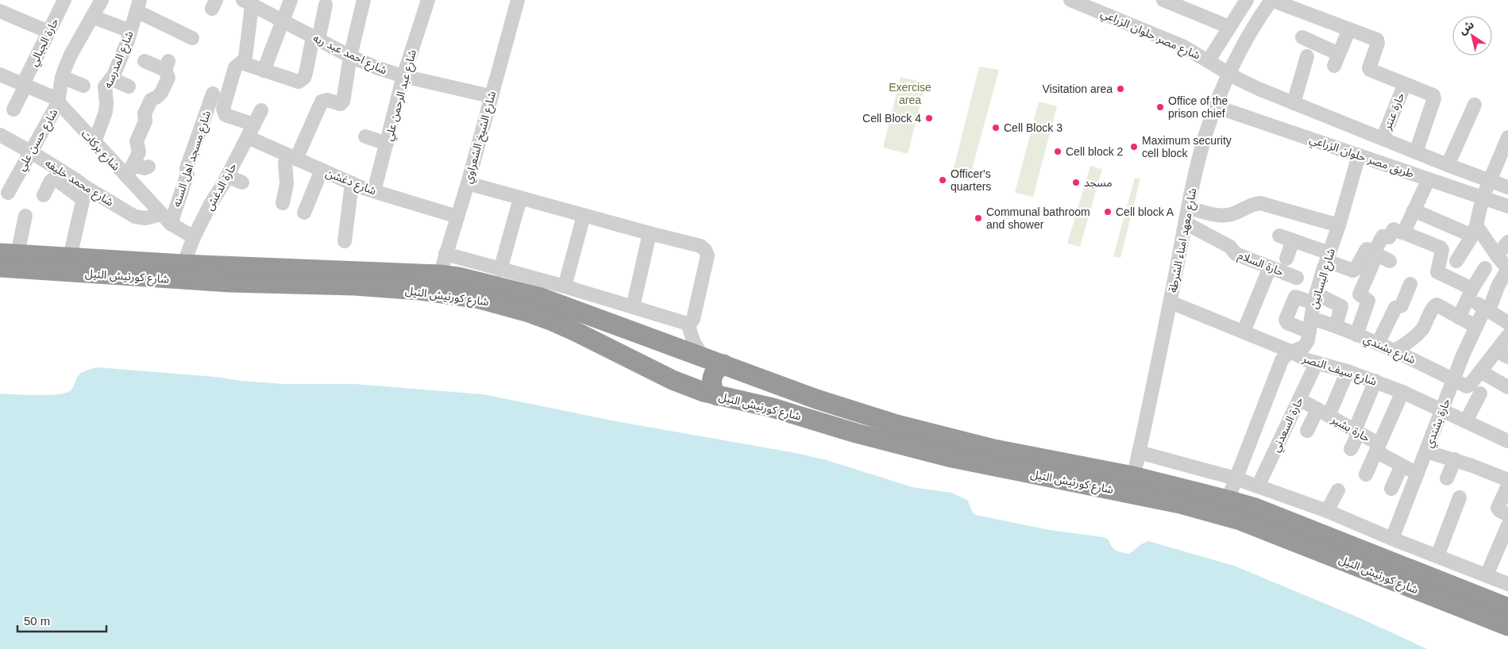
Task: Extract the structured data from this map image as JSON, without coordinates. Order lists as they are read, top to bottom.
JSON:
{
  "streets": {
    "highway": ["شارع كورنيش النيل"],
    "street": [
      "شارع مصر حلوان الزراعي",
      "حارة الجبالي",
      "شارع احمد عبد ربه",
      "شارع المدرسه",
      "شارع عبد الرحمن علي",
      "حارة عنتر",
      "شارع الشيخ الشعراوي",
      "شارع حسن علي",
      "شارع بركات",
      "طريق مصر حلوان الزراعي",
      "شارع مسجد اهل السنه",
      "شارع دغشن",
      "شارع محمد خليفه",
      "حارة الدغش",
      "شارع معهد امناء الشرطة",
      "حارة السلام",
      "شارع البساتين",
      "شارع بشندي",
      "شارع سيف النصر",
      "حارة بشندي",
      "حارة السعدني",
      "حارة بشير"
    ]
  },
  "crossings": [
    ["شارع مصر حلوان الزراعي", "طريق مصر حلوان الزراعي"],
    ["شارع مصر حلوان الزراعي", "شارع معهد امناء الشرطة"],
    ["حارة الجبالي", "شارع بركات"],
    ["شارع احمد عبد ربه", "شارع عبد الرحمن علي"],
    ["شارع احمد عبد ربه", "شارع الشيخ الشعراوي"],
    ["شارع المدرسه", "شارع بركات"],
    ["شارع عبد الرحمن علي", "شارع دغشن"],
    ["حارة عنتر", "طريق مصر حلوان الزراعي"],
    ["شارع الشيخ الشعراوي", "شارع دغشن"],
    ["شارع الشيخ الشعراوي", "شارع كورنيش النيل"],
    ["شارع حسن علي", "شارع بركات"],
    ["شارع حسن علي", "شارع محمد خليفه"],
    ["شارع بركات", "شارع مسجد اهل السنه"],
    ["شارع بركات", "شارع محمد خليفه"],
    ["شارع بركات", "حارة الدغش"],
    ["طريق مصر حلوان الزراعي", "شارع معهد امناء الشرطة"],
    ["طريق مصر حلوان الزراعي", "شارع البساتين"],
    ["شارع مسجد اهل السنه", "شارع محمد خليفه"],
    ["شارع دغشن", "حارة الدغش"],
    ["حارة الدغش", "شارع كورنيش النيل"],
    ["شارع معهد امناء الشرطة", "حارة السلام"],
    ["شارع معهد امناء الشرطة", "شارع كورنيش النيل"],
    ["شارع معهد امناء الشرطة", "شارع سيف النصر"],
    ["شارع كورنيش النيل", "شارع البساتين"],
    ["شارع البساتين", "شارع بشندي"],
    ["شارع البساتين", "شارع سيف النصر"],
    ["شارع بشندي", "حارة بشندي"],
    ["شارع سيف النصر", "حارة بشندي"],
    ["شارع سيف النصر", "حارة السعدني"],
    ["حارة بشندي", "حارة بشير"],
    ["حارة السعدني", "حارة بشير"]
  ],
  "parks": ["Exercise area"],
  "places": [
    "Visitation area",
    "Office of the prison chief",
    "Cell Block 4",
    "Cell Block 3",
    "Maximum security cell block",
    "Cell block 2",
    "Officer's quarters",
    "مسجد",
    "Cell block A",
    "Communal bathroom and shower"
  ],
  "scale_bar": "50 m",
  "north": "top left"
}
